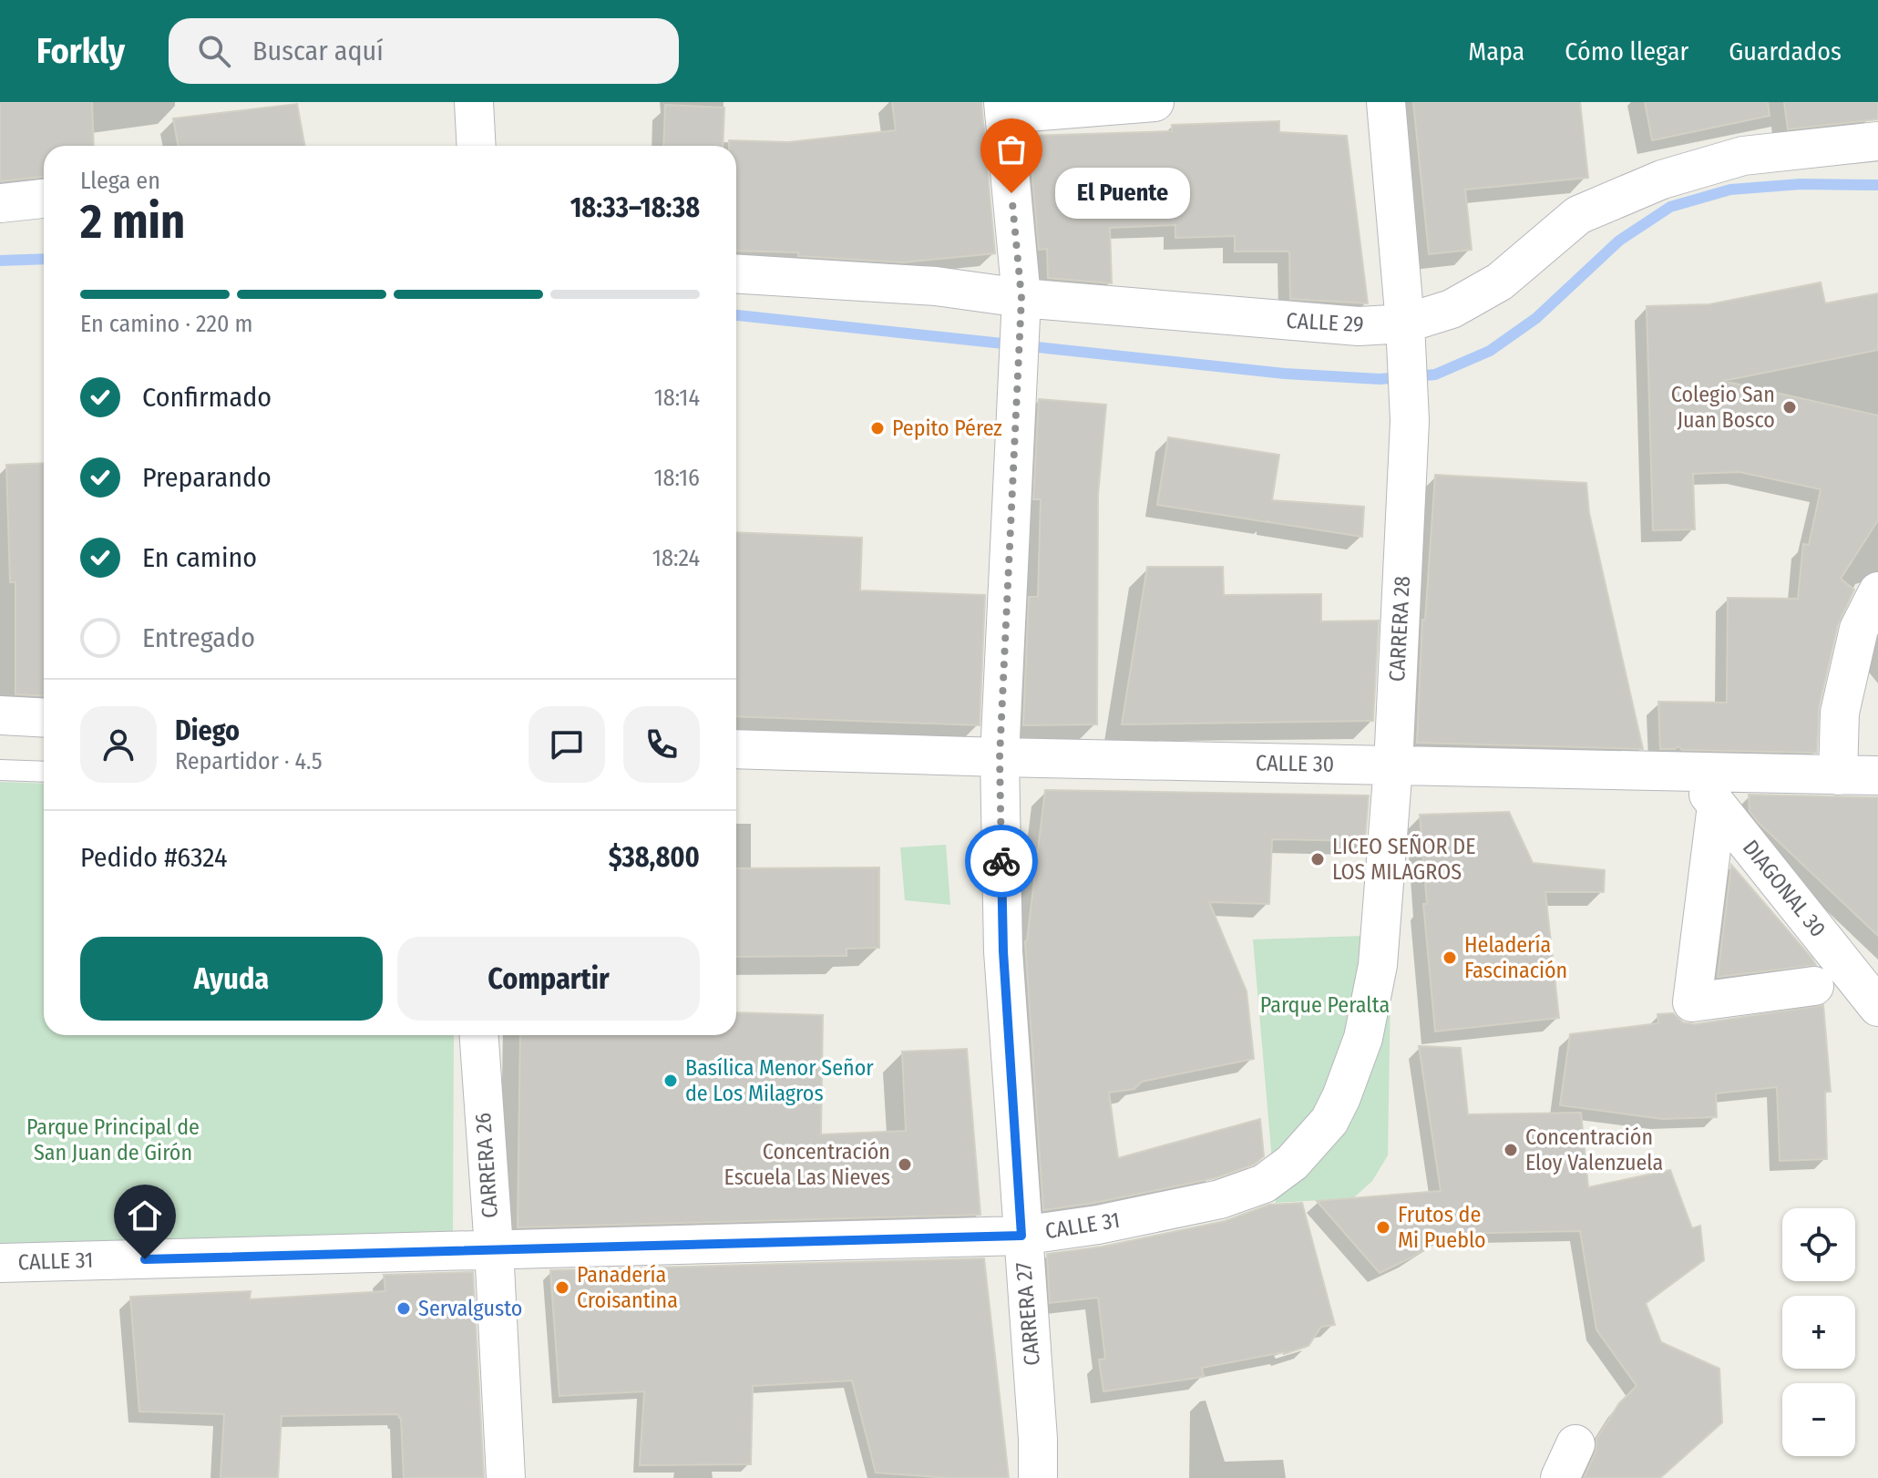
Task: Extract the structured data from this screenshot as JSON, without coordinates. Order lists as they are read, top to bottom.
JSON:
{
  "streets": {
    "street": [
      "CALLE 29",
      "CARRERA 28",
      "CALLE 30",
      "DIAGONAL 30",
      "CARRERA 26",
      "CALLE 31",
      "CARRERA 27"
    ]
  },
  "crossings": [
    ["CALLE 29", "CARRERA 28"],
    ["CALLE 29", "CARRERA 27"],
    ["CARRERA 28", "CALLE 30"],
    ["CARRERA 28", "CALLE 31"],
    ["CALLE 30", "DIAGONAL 30"],
    ["CALLE 30", "CARRERA 27"],
    ["CARRERA 26", "CALLE 31"],
    ["CALLE 31", "CARRERA 27"]
  ],
  "parks": ["Parque Peralta", "Parque Principal de San Juan de Girón"],
  "places": [
    "El Puente",
    "Colegio San Juan Bosco",
    "Pepito Pérez",
    "LICEO SEÑOR DE LOS MILAGROS",
    "Heladería Fascinación",
    "Basílica Menor Señor de Los Milagros",
    "Concentración Eloy Valenzuela",
    "Concentración Escuela Las Nieves",
    "Frutos de Mi Pueblo",
    "Panadería Croisantina",
    "Servalgusto"
  ],
  "page": {
    "header": "Forkly",
    "search": "Buscar aquí",
    "nav": ["Mapa", "Cómo llegar", "Guardados"],
    "heading": ["2 min", "Llega en", "18:33–18:38"],
    "panel": [
      "Diego",
      "Repartidor · 4.5",
      "Pedido #6324",
      "$38,800"
    ],
    "bubble": "El Puente",
    "bar": "En camino · 220 m",
    "list": [
      ["Confirmado", "18:14"],
      ["Preparando", "18:16"],
      ["En camino", "18:24"],
      "Entregado"
    ],
    "buttons": ["Ayuda", "Compartir"],
    "map_buttons": ["+", "−"]
  }
}
